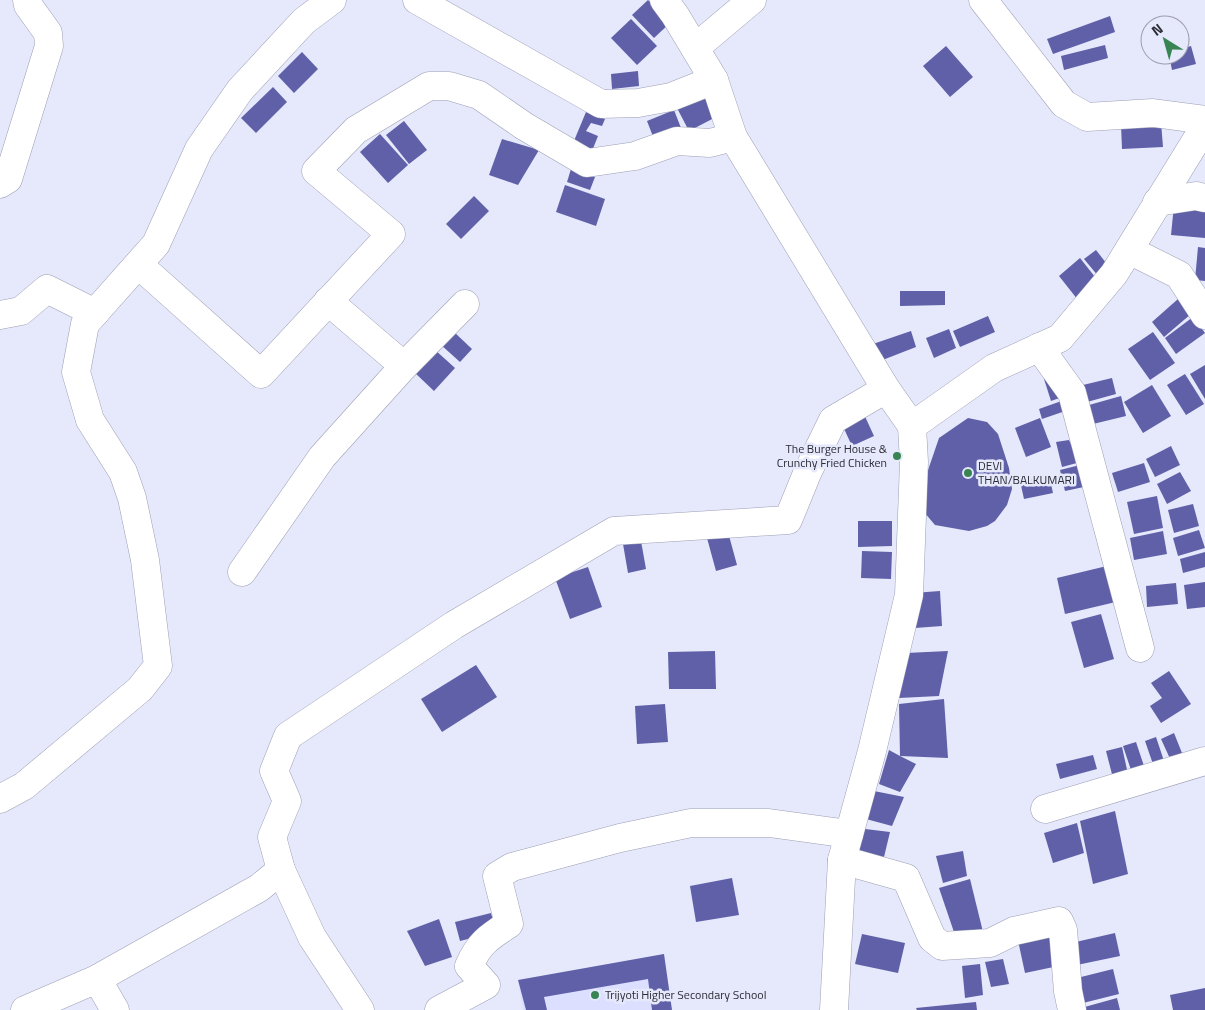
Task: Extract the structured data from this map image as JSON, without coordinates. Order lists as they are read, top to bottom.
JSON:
{
  "places": ["The Burger House & Crunchy Fried Chicken", "DEVI THAN/BALKUMARI", "Trijyoti Higher Secondary School"],
  "north": "top left"
}
